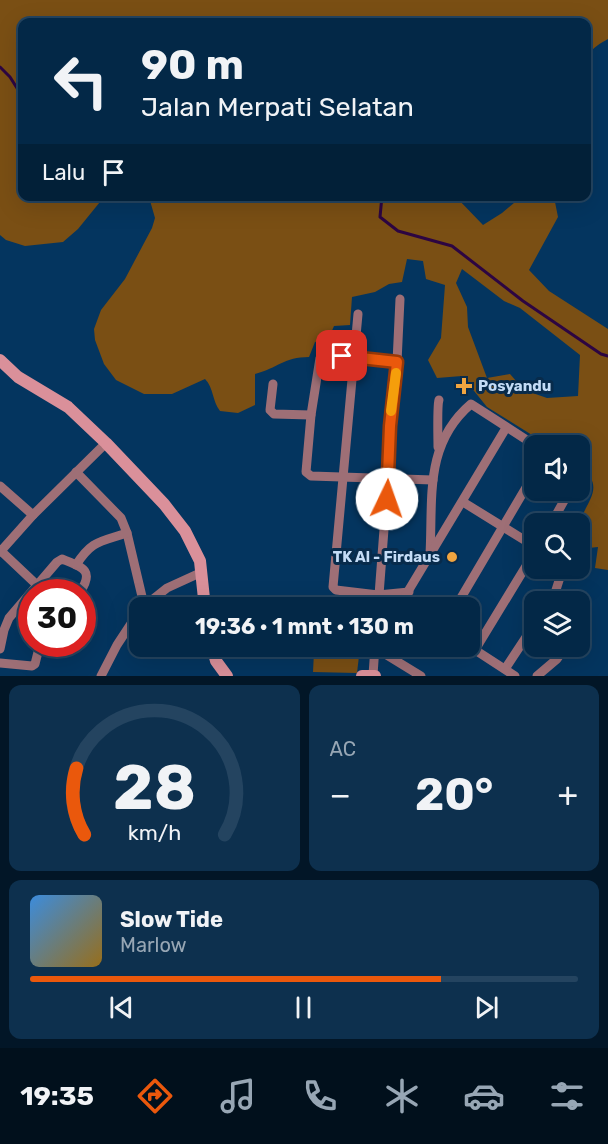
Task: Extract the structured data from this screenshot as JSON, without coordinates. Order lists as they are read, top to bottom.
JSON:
{
  "places": {
    "health": ["Posyandu"],
    "other": ["TK Al - Firdaus"]
  },
  "page": {
    "turn": ["90 m", "Jalan Merpati Selatan"],
    "then": "Lalu",
    "limit": "30",
    "trip": "19:36 · 1 mnt · 130 m",
    "tile": "AC",
    "heat": ["−", "20°", "+"],
    "song": ["Slow Tide", "Marlow"],
    "tabs": "19:35",
    "gauge": ["28", "km/h"]
  }
}
